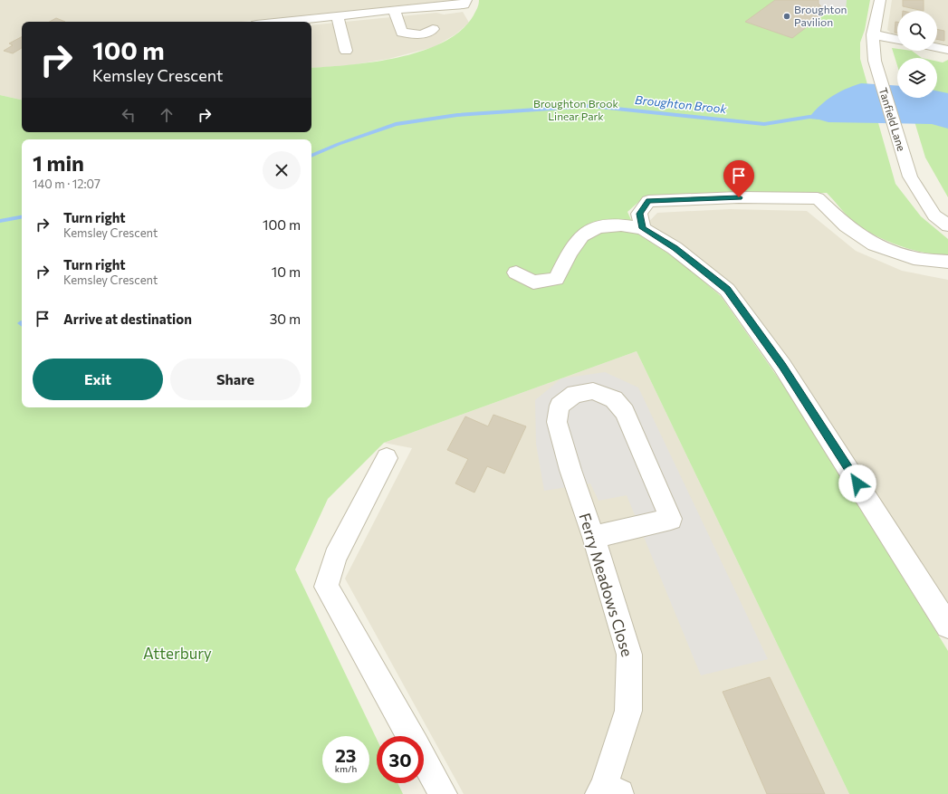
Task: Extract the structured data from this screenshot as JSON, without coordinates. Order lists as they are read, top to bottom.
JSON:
{
  "streets": {
    "street": ["Tanfield Lane", "Ferry Meadows Close"]
  },
  "water": ["Broughton Brook"],
  "parks": ["Broughton Brook Linear Park", "Atterbury"],
  "places": ["Broughton Pavilion"],
  "page": {
    "turn": ["100 m", "Kemsley Crescent"],
    "heading": ["1 min", "140 m · 12:07"],
    "list": [
      {
        "name": "Turn right",
        "note": "Kemsley Crescent",
        "value": "100 m"
      },
      {
        "name": "Turn right",
        "note": "Kemsley Crescent",
        "value": "10 m"
      },
      {
        "name": "Arrive at destination",
        "value": "30 m"
      }
    ],
    "buttons": ["Exit", "Share"],
    "speed": "23 km/h",
    "limit": "30"
  }
}
